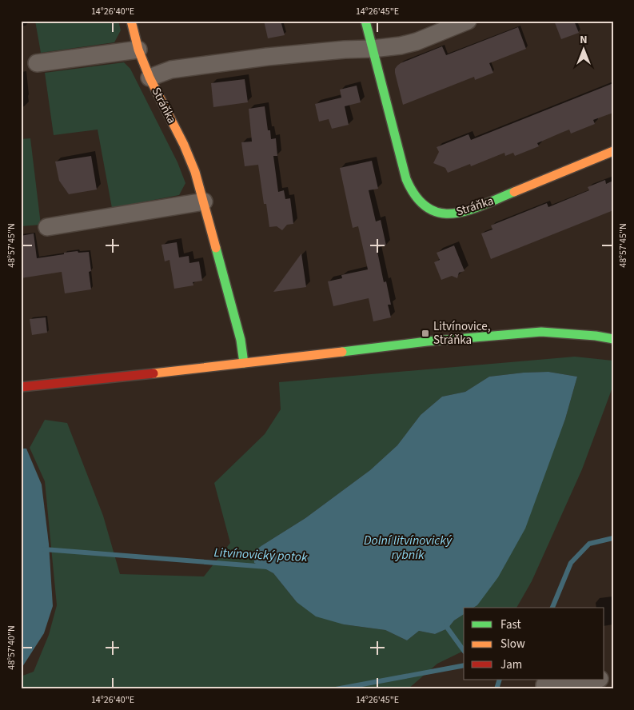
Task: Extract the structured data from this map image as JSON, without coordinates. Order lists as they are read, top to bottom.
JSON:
{
  "streets": {
    "street": ["Stráňka"]
  },
  "water": ["Dolní litvínovický rybník", "Litvínovický potok"],
  "places": {
    "transit": ["Litvínovice, Stráňka"]
  },
  "legend": ["Fast", "Slow", "Jam"],
  "north": "top",
  "coordinates": [
    "14°26'40\"E",
    "14°26'45\"E",
    "48°57'45\"N",
    "48°57'40\"N"
  ]
}
